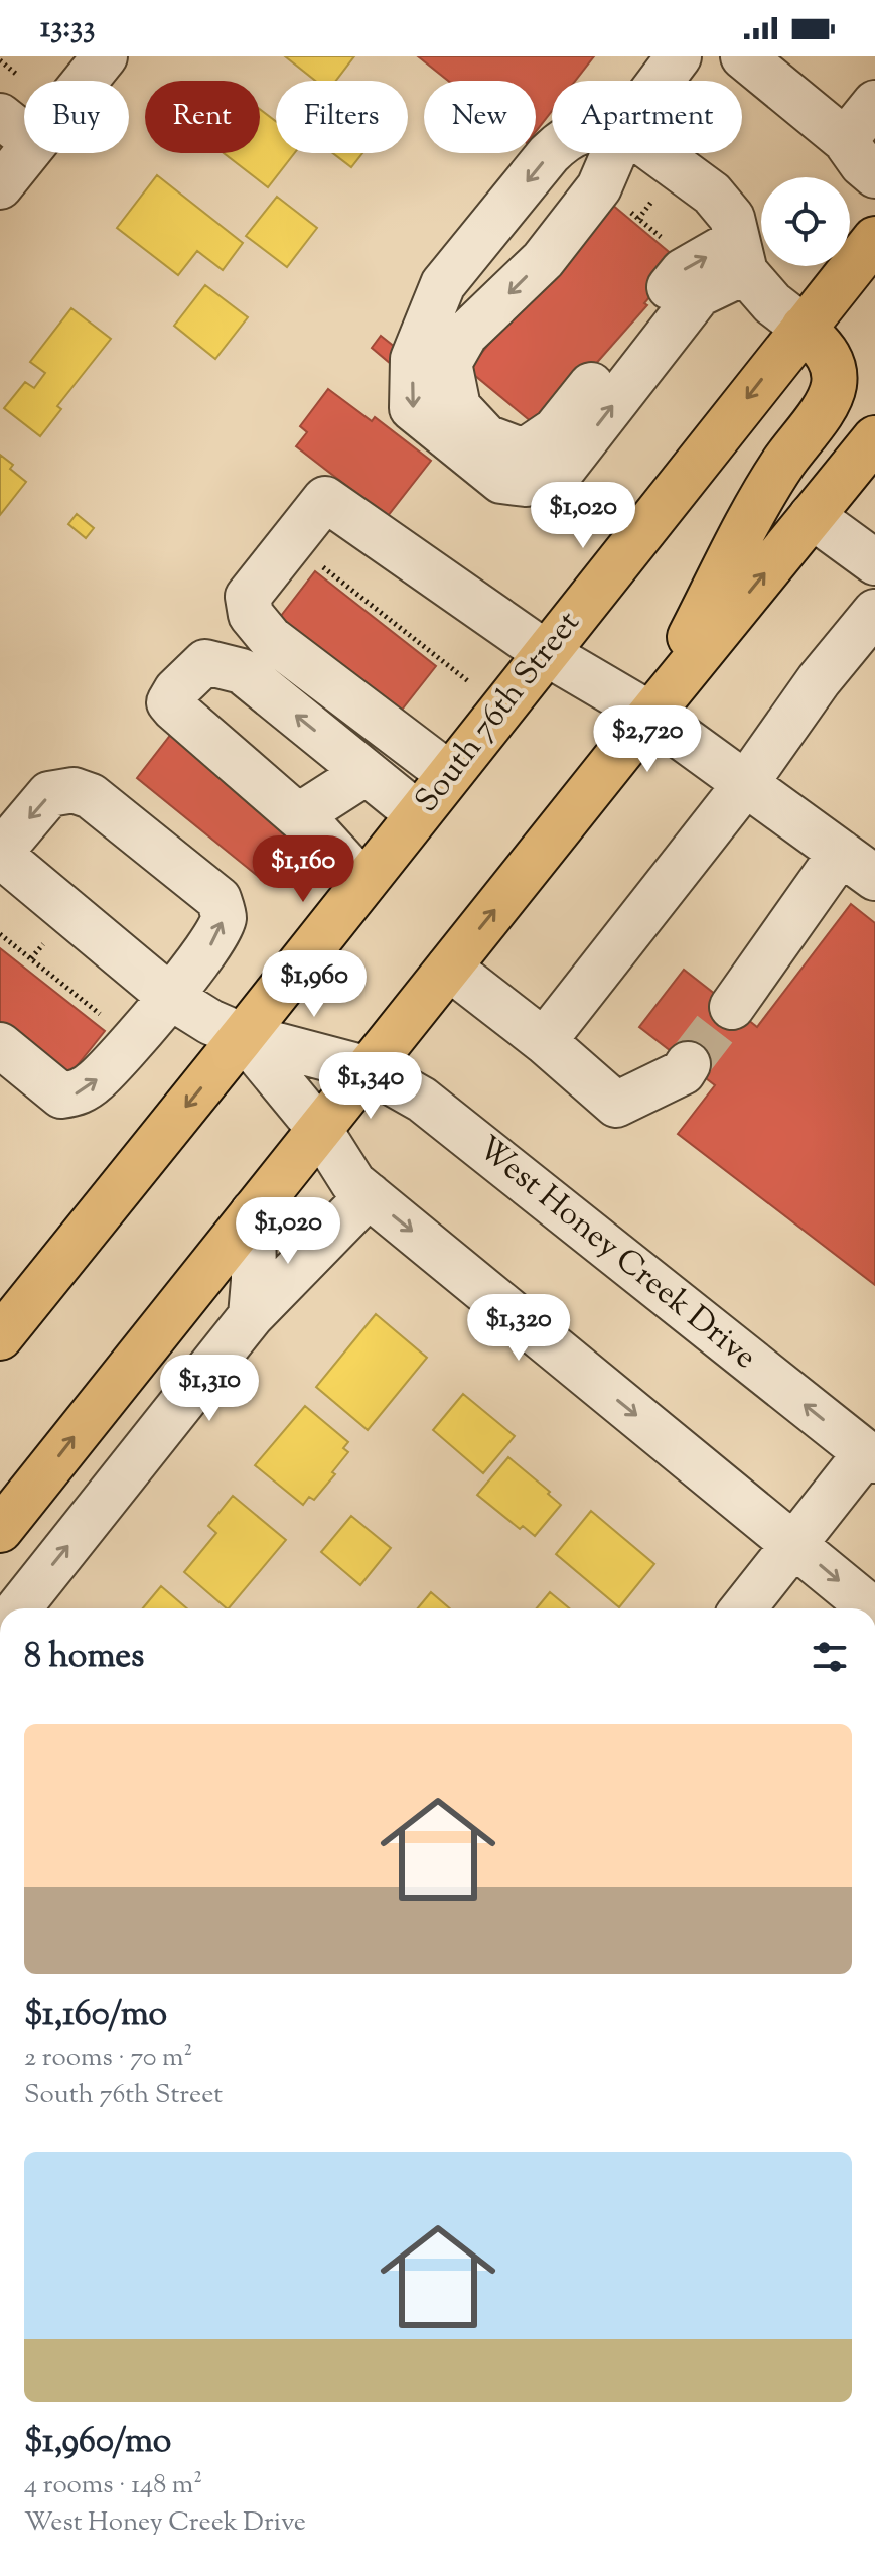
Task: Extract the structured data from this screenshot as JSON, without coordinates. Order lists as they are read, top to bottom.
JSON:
{
  "streets": {
    "main road": ["South 76th Street"],
    "street": ["West Honey Creek Drive"]
  },
  "crossings": [
    ["South 76th Street", "West Honey Creek Drive"]
  ],
  "page": {
    "status": "13:33",
    "chip": [
      "Buy",
      "Rent",
      "Filters",
      "New",
      "Apartment"
    ],
    "price": [
      "$1,020",
      "$2,720",
      "$1,160",
      "$1,960",
      "$1,340",
      "$1,020",
      "$1,320",
      "$1,310"
    ],
    "heading": "8 homes",
    "list": [
      {
        "name": "$1,160/mo",
        "note": "2 rooms · 70 m² · South 76th Street"
      },
      {
        "name": "$1,960/mo",
        "note": "4 rooms · 148 m² · West Honey Creek Drive"
      }
    ]
  }
}
